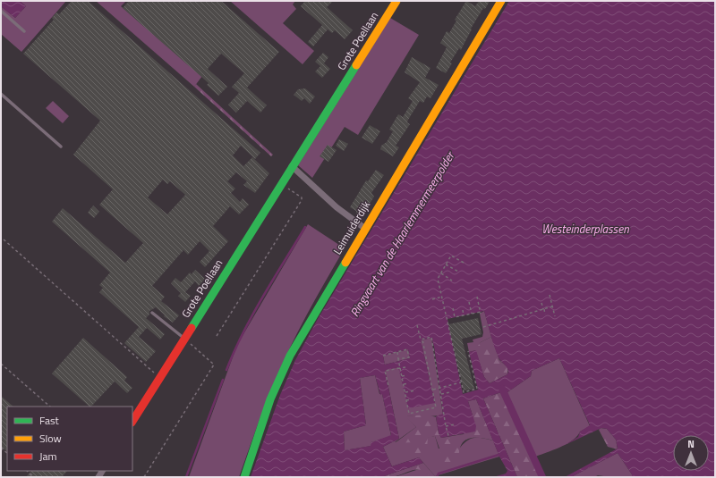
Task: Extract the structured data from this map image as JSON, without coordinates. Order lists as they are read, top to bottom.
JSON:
{
  "streets": {
    "street": ["Grote Poellaan", "Leimuiderdijk"]
  },
  "water": ["Westeinderplassen", "Ringvaart van de Haarlemmermeerpolder"],
  "legend": ["Fast", "Slow", "Jam"],
  "north": "top"
}
